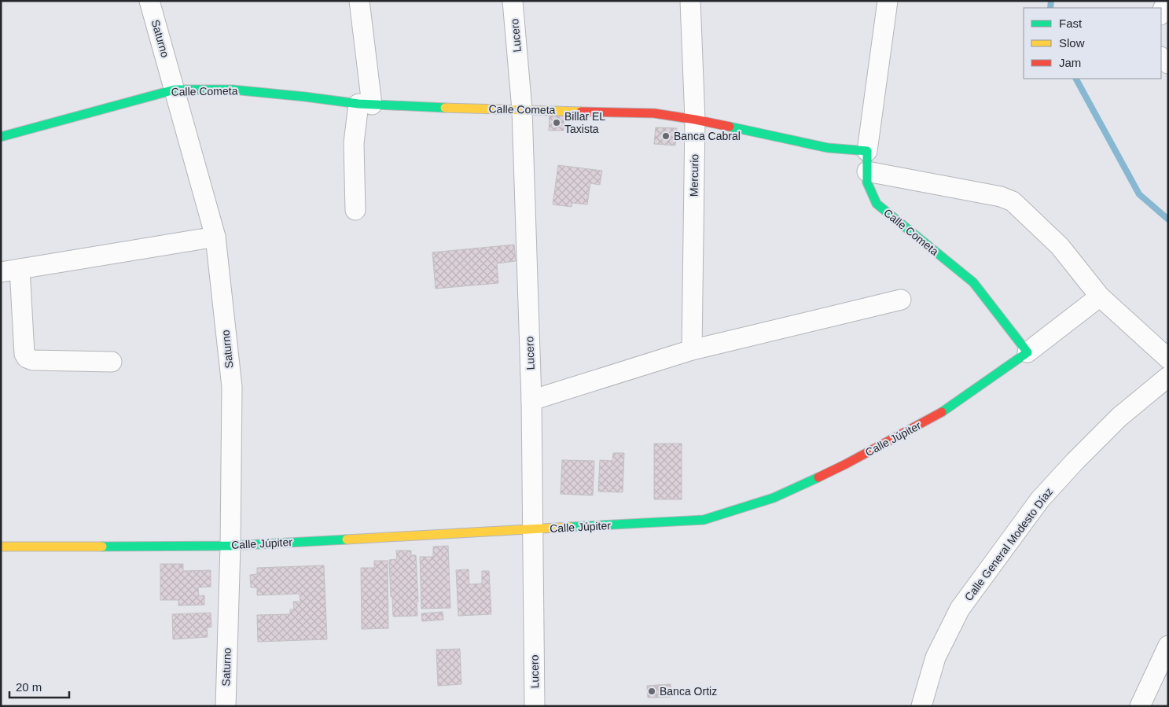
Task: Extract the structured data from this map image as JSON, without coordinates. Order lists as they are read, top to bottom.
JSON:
{
  "streets": {
    "street": [
      "Lucero",
      "Saturno",
      "Calle Cometa",
      "Mercurio",
      "Calle Júpiter",
      "Calle General Modesto Díaz"
    ]
  },
  "crossings": [
    ["Lucero", "Calle Cometa"],
    ["Lucero", "Calle Júpiter"],
    ["Saturno", "Calle Cometa"],
    ["Saturno", "Calle Júpiter"],
    ["Calle Cometa", "Mercurio"],
    ["Calle Cometa", "Calle Júpiter"]
  ],
  "places": ["Billar EL Taxista", "Banca Cabral", "Banca Ortiz"],
  "legend": ["Fast", "Slow", "Jam"],
  "scale_bar": "20 m"
}
